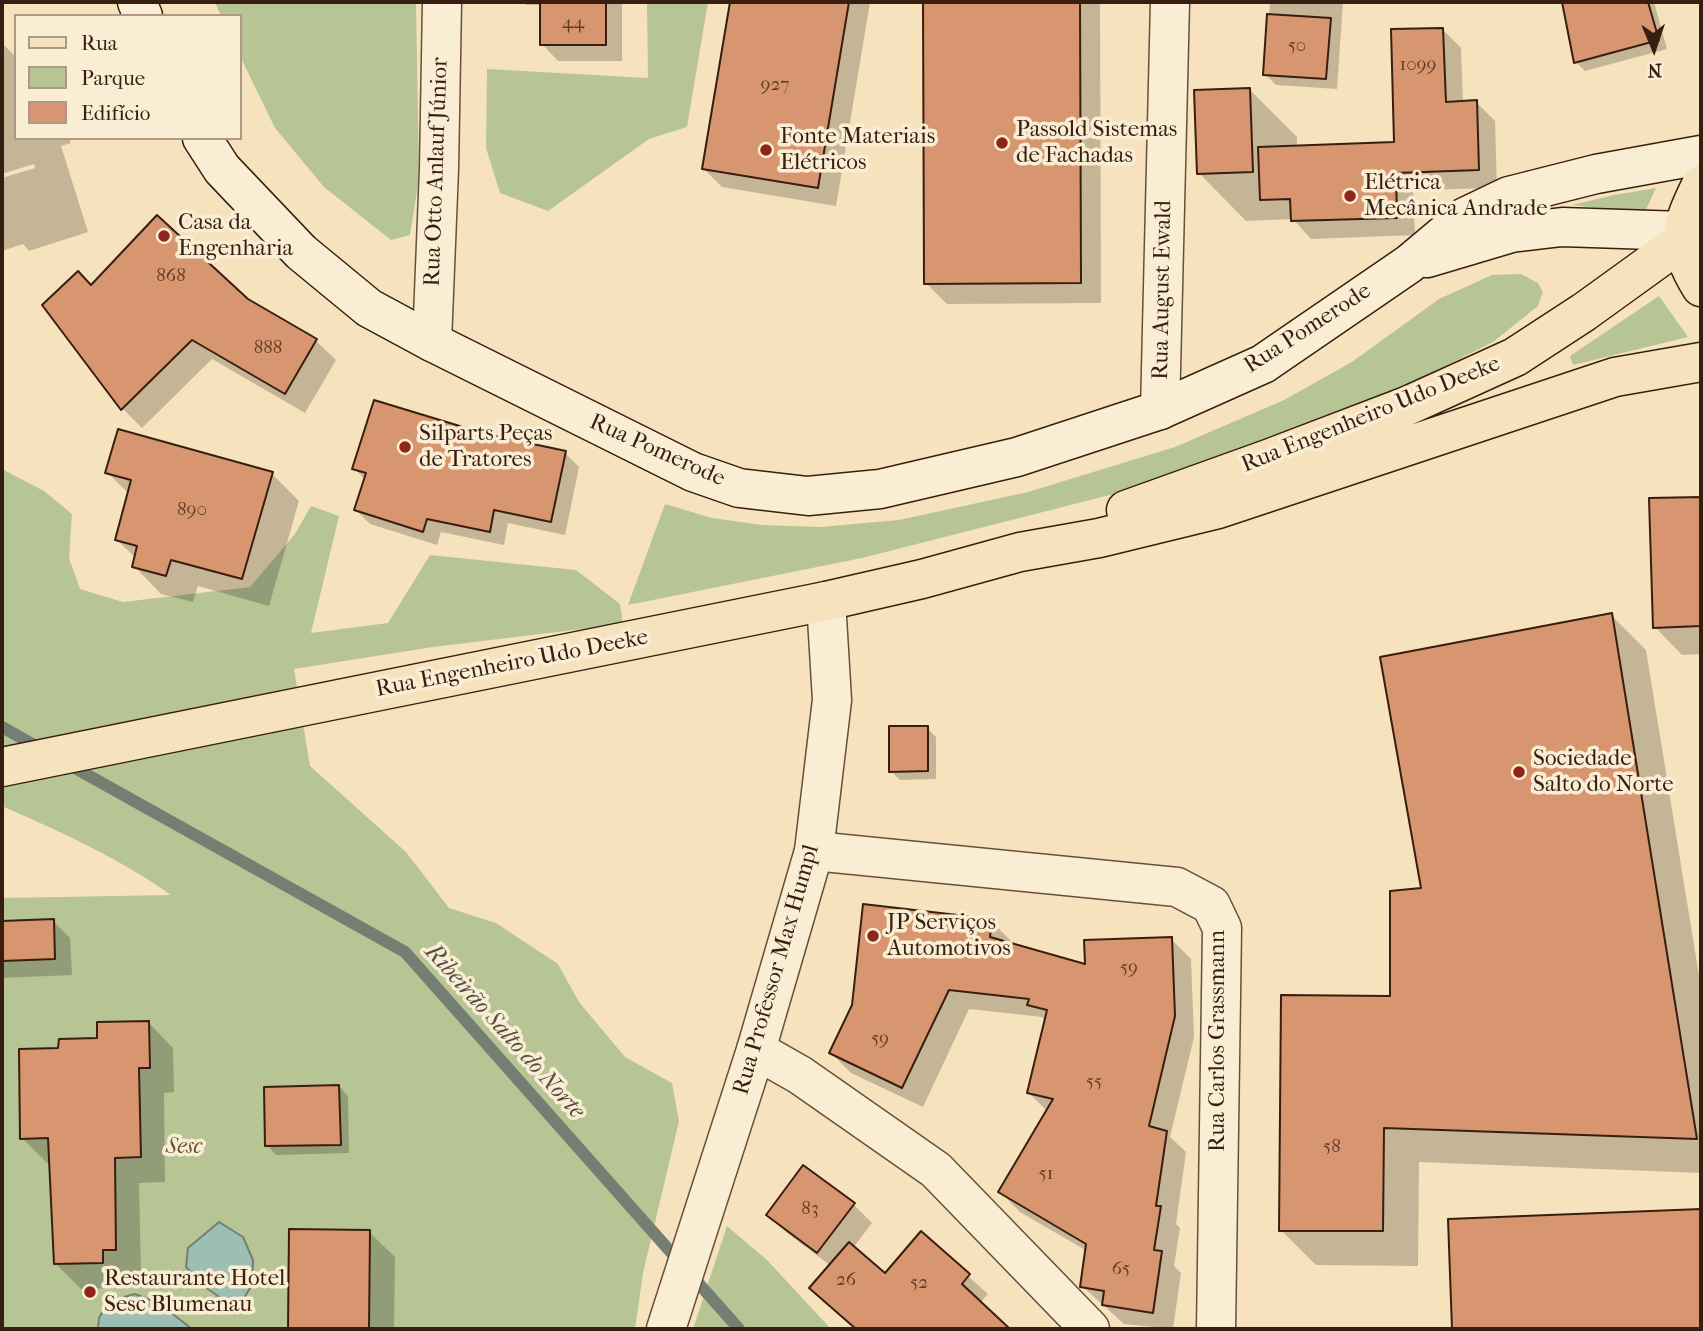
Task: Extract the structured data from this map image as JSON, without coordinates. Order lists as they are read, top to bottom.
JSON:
{
  "streets": {
    "main road": ["Rua Engenheiro Udo Deeke"],
    "street": [
      "Rua Otto Anlauf Júnior",
      "Rua August Ewald",
      "Rua Pomerode",
      "Rua Professor Max Humpl",
      "Rua Carlos Grassmann"
    ]
  },
  "crossings": [
    ["Rua Otto Anlauf Júnior", "Rua Pomerode"],
    ["Rua August Ewald", "Rua Pomerode"],
    ["Rua Pomerode", "Rua Engenheiro Udo Deeke"],
    ["Rua Engenheiro Udo Deeke", "Rua Professor Max Humpl"],
    ["Rua Professor Max Humpl", "Rua Carlos Grassmann"]
  ],
  "water": ["Ribeirão Salto do Norte"],
  "parks": ["Sesc"],
  "places": [
    "Passold Sistemas de Fachadas",
    "Fonte Materiais Elétricos",
    "Elétrica Mecânica Andrade",
    "Casa da Engenharia",
    "Silparts Peças de Tratores",
    "Sociedade Salto do Norte",
    "JP Serviços Automotivos",
    "Restaurante Hotel Sesc Blumenau"
  ],
  "house_numbers": [
    "44",
    "50",
    "1099",
    "927",
    "868",
    "888",
    "890",
    "59",
    "59",
    "55",
    "58",
    "51",
    "83",
    "65",
    "26",
    "52"
  ],
  "legend": ["Rua", "Parque", "Edifício"],
  "north": "bottom"
}
